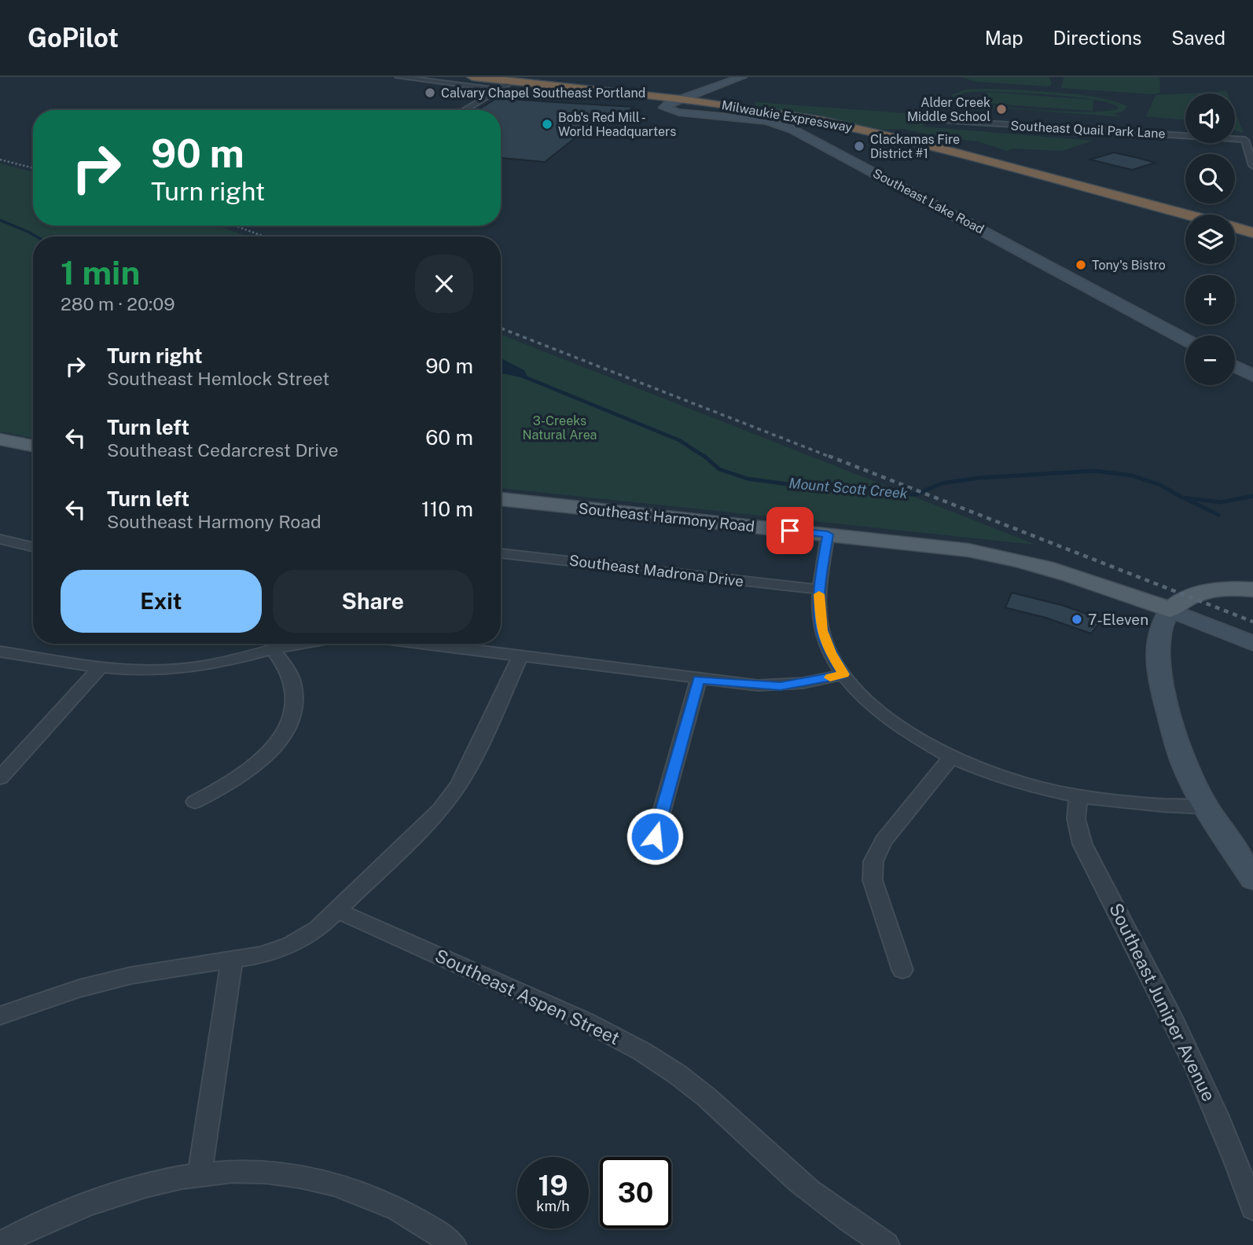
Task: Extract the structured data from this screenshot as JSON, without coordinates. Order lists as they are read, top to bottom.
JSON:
{
  "streets": {
    "highway": ["Milwaukie Expressway"],
    "main road": ["Southeast Harmony Road"],
    "street": [
      "Southeast Quail Park Lane",
      "Southeast Lake Road",
      "Southeast Madrona Drive",
      "Southeast Aspen Street",
      "Southeast Juniper Avenue"
    ]
  },
  "crossings": [
    ["Milwaukie Expressway", "Southeast Lake Road"]
  ],
  "water": ["Mount Scott Creek"],
  "parks": ["3-Creeks Natural Area"],
  "places": [
    "Calvary Chapel Southeast Portland",
    "Alder Creek Middle School",
    "Bob's Red Mill - World Headquarters",
    "Clackamas Fire District #1",
    "Tony's Bistro",
    "7-Eleven"
  ],
  "page": {
    "header": "GoPilot",
    "nav": ["Map", "Directions", "Saved"],
    "map_buttons": ["+", "−"],
    "turn": ["90 m", "Turn right"],
    "heading": ["1 min", "280 m · 20:09"],
    "list": [
      {
        "name": "Turn right",
        "note": "Southeast Hemlock Street",
        "value": "90 m"
      },
      {
        "name": "Turn left",
        "note": "Southeast Cedarcrest Drive",
        "value": "60 m"
      },
      {
        "name": "Turn left",
        "note": "Southeast Harmony Road",
        "value": "110 m"
      }
    ],
    "buttons": ["Exit", "Share"],
    "speed": "19 km/h",
    "limit": "30"
  }
}
